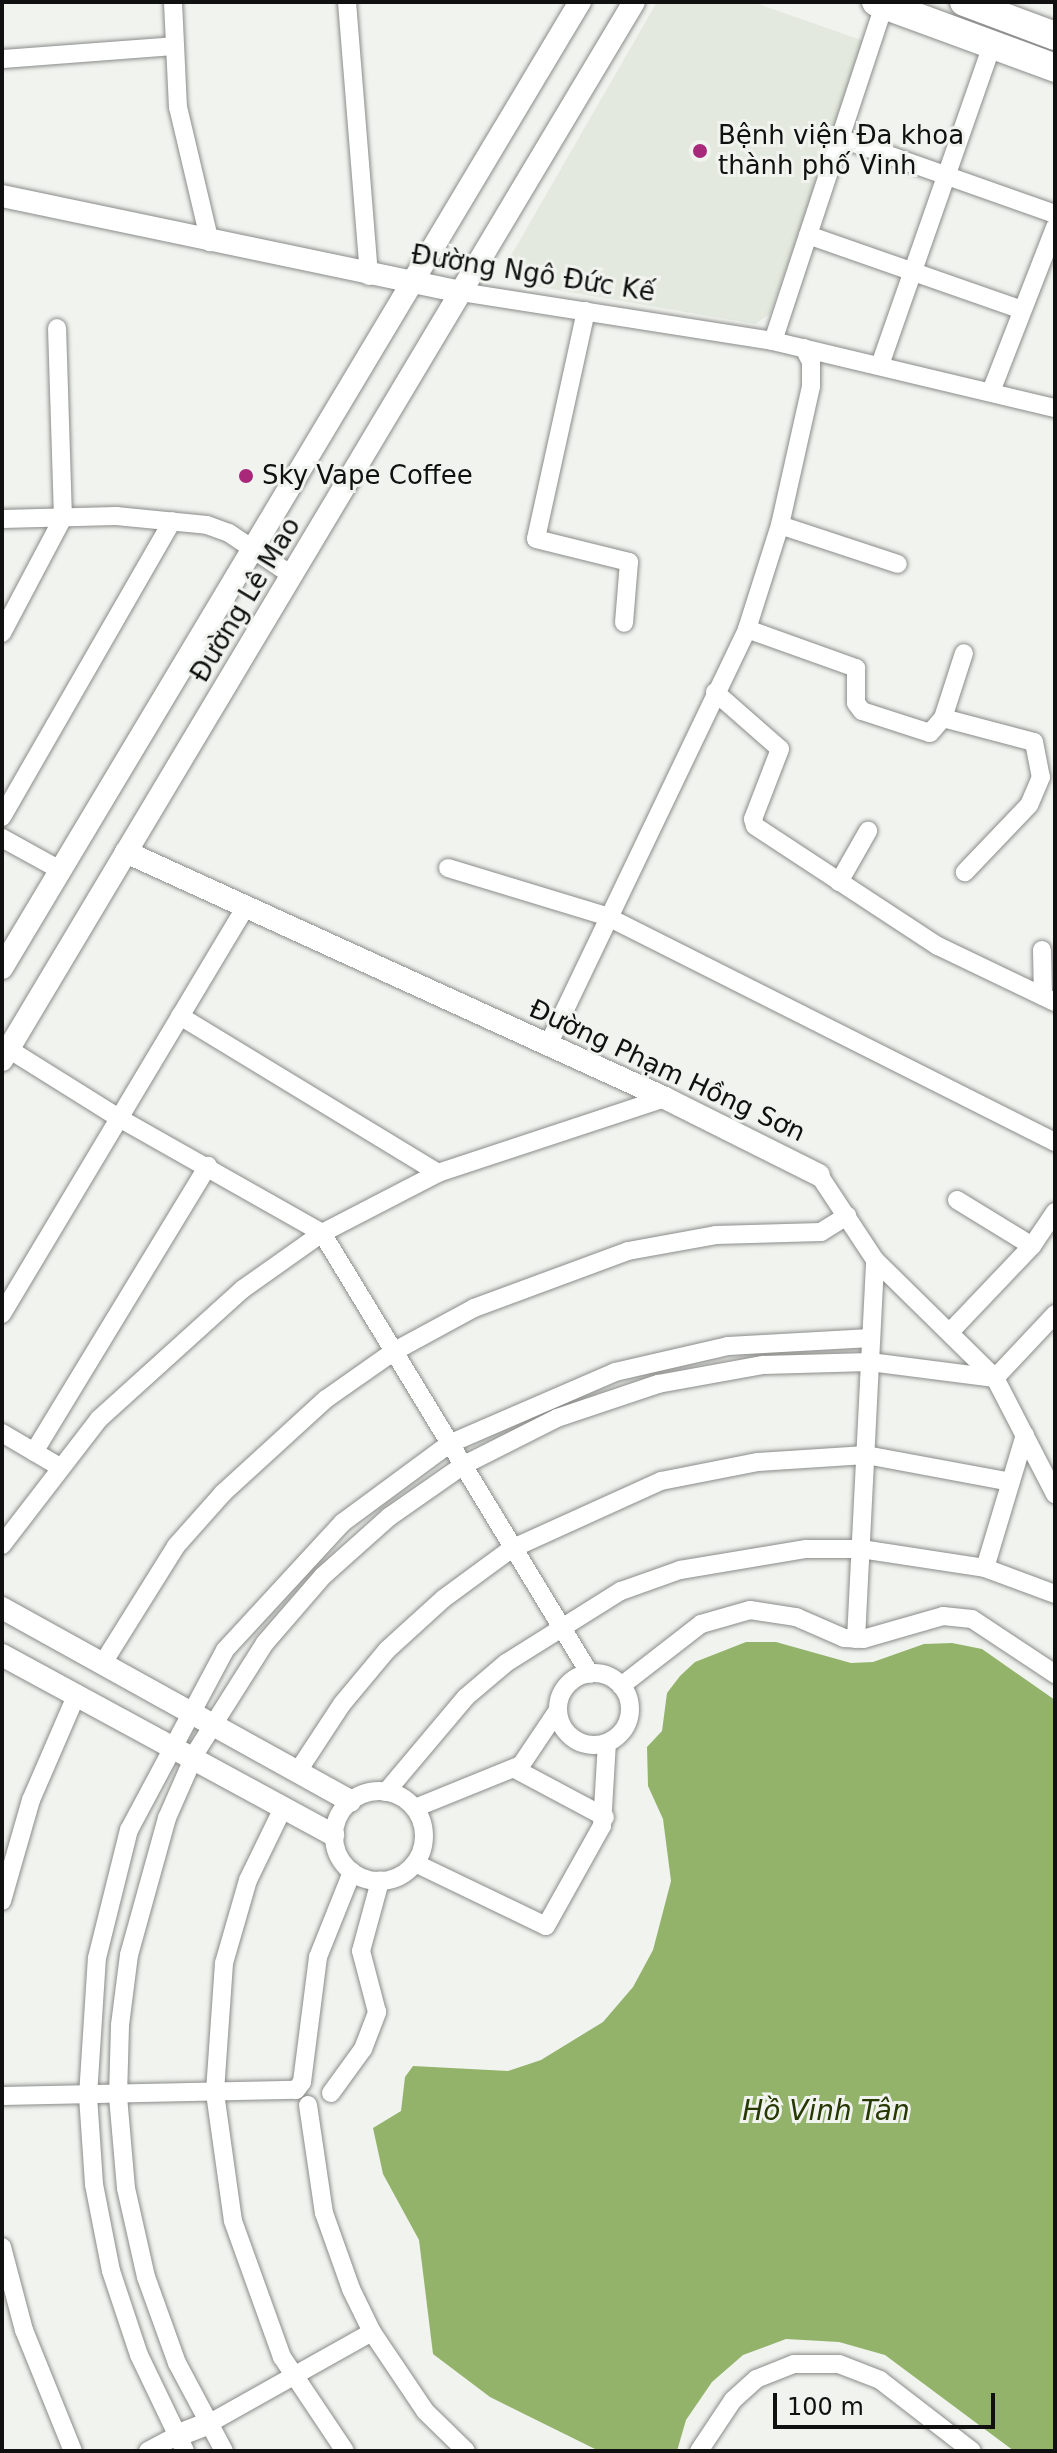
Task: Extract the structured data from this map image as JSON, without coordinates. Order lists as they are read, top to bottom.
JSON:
{
  "streets": {
    "street": ["Đường Ngô Đức Kế", "Đường Lê Mao", "Đường Phạm Hồng Sơn"]
  },
  "crossings": [
    ["Đường Ngô Đức Kế", "Đường Lê Mao"],
    ["Đường Lê Mao", "Đường Phạm Hồng Sơn"]
  ],
  "water": ["Hồ Vinh Tân"],
  "places": ["Bệnh viện Đa khoa thành phố Vinh", "Sky Vape Coffee"],
  "scale_bar": "100 m"
}
